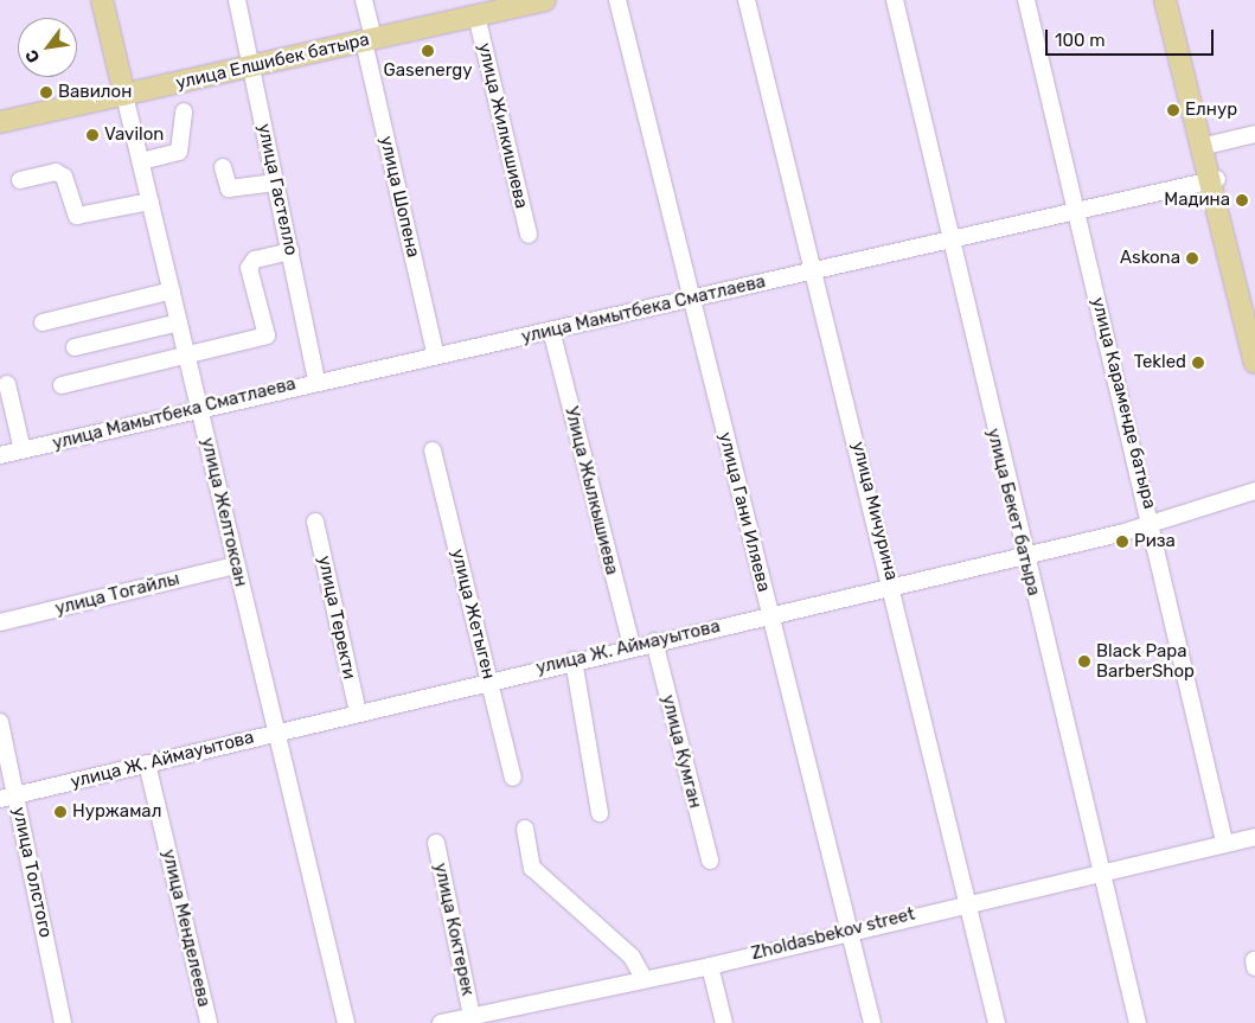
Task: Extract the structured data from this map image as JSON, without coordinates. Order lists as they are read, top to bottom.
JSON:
{
  "streets": {
    "main road": ["улица Елшибек батыра", "улица Желтоксан"],
    "street": [
      "улица Жилкишиева",
      "улица Гастелло",
      "улица Шопена",
      "улица Мамытбека Сматлаева",
      "улица Караменде батыра",
      "Улица Жылкышиева",
      "улица Мичурина",
      "улица Гани Иляева",
      "улица Бекет батыра",
      "улица Тогайлы",
      "улица Жетыген",
      "улица Теректи",
      "улица Ж. Аймауытова",
      "улица Кумган",
      "улица Толстого",
      "улица Менделеева",
      "улица Коктерек",
      "Zholdasbekov street"
    ]
  },
  "crossings": [
    ["улица Елшибек батыра", "улица Жилкишиева"],
    ["улица Елшибек батыра", "улица Гастелло"],
    ["улица Елшибек батыра", "улица Шопена"],
    ["улица Елшибек батыра", "улица Желтоксан"],
    ["улица Гастелло", "улица Мамытбека Сматлаева"],
    ["улица Шопена", "улица Мамытбека Сматлаева"],
    ["улица Мамытбека Сматлаева", "улица Караменде батыра"],
    ["улица Мамытбека Сматлаева", "Улица Жылкышиева"],
    ["улица Мамытбека Сматлаева", "улица Мичурина"],
    ["улица Мамытбека Сматлаева", "улица Желтоксан"],
    ["улица Мамытбека Сматлаева", "улица Гани Иляева"],
    ["улица Мамытбека Сматлаева", "улица Бекет батыра"],
    ["улица Караменде батыра", "улица Ж. Аймауытова"],
    ["улица Караменде батыра", "Zholdasbekov street"],
    ["Улица Жылкышиева", "улица Ж. Аймауытова"],
    ["улица Мичурина", "улица Ж. Аймауытова"],
    ["улица Мичурина", "Zholdasbekov street"],
    ["улица Желтоксан", "улица Тогайлы"],
    ["улица Желтоксан", "улица Ж. Аймауытова"],
    ["улица Гани Иляева", "улица Ж. Аймауытова"],
    ["улица Гани Иляева", "Zholdasbekov street"],
    ["улица Бекет батыра", "улица Ж. Аймауытова"],
    ["улица Бекет батыра", "Zholdasbekov street"],
    ["улица Жетыген", "улица Ж. Аймауытова"],
    ["улица Теректи", "улица Ж. Аймауытова"],
    ["улица Ж. Аймауытова", "улица Кумган"],
    ["улица Ж. Аймауытова", "улица Толстого"],
    ["улица Ж. Аймауытова", "улица Менделеева"],
    ["улица Коктерек", "Zholdasbekov street"]
  ],
  "places": [
    "Gasenergy",
    "Вавилон",
    "Елнур",
    "Vavilon",
    "Мадина",
    "Askona",
    "Tekled",
    "Риза",
    "Black Papa BarberShop",
    "Нуржамал"
  ],
  "scale_bar": "100 m",
  "north": "bottom left"
}
